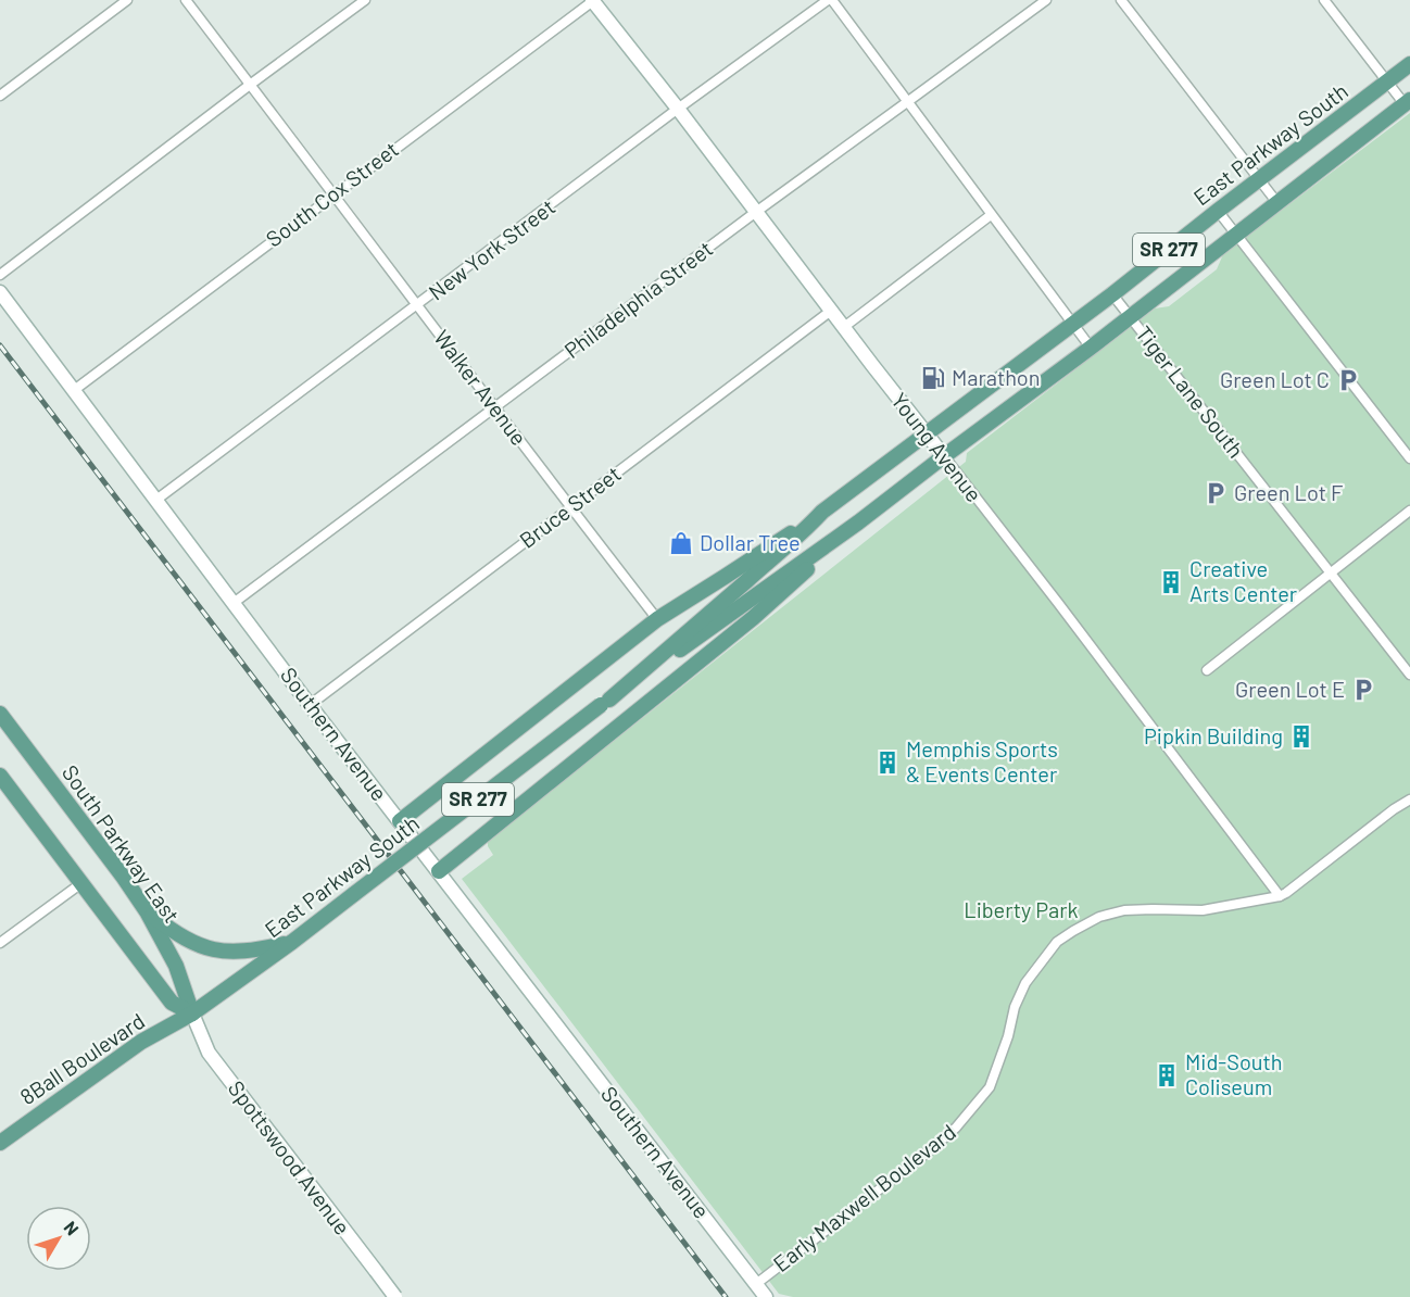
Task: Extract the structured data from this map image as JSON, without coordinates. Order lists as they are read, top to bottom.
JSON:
{
  "streets": {
    "main road": [
      "East Parkway South",
      "SR 277",
      "Young Avenue",
      "Southern Avenue",
      "South Parkway East",
      "8Ball Boulevard",
      "Spottswood Avenue"
    ],
    "street": [
      "South Cox Street",
      "New York Street",
      "Philadelphia Street",
      "Walker Avenue",
      "Tiger Lane South",
      "Bruce Street",
      "Early Maxwell Boulevard"
    ]
  },
  "crossings": [
    ["East Parkway South", "Tiger Lane South"],
    ["East Parkway South", "Young Avenue"],
    ["East Parkway South", "South Parkway East"],
    ["East Parkway South", "8Ball Boulevard"],
    ["East Parkway South", "Spottswood Avenue"],
    ["South Cox Street", "Walker Avenue"],
    ["South Cox Street", "Young Avenue"],
    ["South Cox Street", "Southern Avenue"],
    ["New York Street", "Walker Avenue"],
    ["New York Street", "Young Avenue"],
    ["New York Street", "Southern Avenue"],
    ["Philadelphia Street", "Walker Avenue"],
    ["Philadelphia Street", "Young Avenue"],
    ["Philadelphia Street", "Southern Avenue"],
    ["Walker Avenue", "Bruce Street"],
    ["Young Avenue", "Bruce Street"],
    ["Young Avenue", "Early Maxwell Boulevard"],
    ["Bruce Street", "Southern Avenue"],
    ["Southern Avenue", "Early Maxwell Boulevard"],
    ["South Parkway East", "8Ball Boulevard"],
    ["South Parkway East", "Spottswood Avenue"],
    ["8Ball Boulevard", "Spottswood Avenue"]
  ],
  "parks": ["Liberty Park"],
  "places": {
    "fuel station": ["Marathon"],
    "parking": ["Green Lot C", "Green Lot F", "Green Lot E"],
    "shop": ["Dollar Tree"],
    "building": [
      "Creative Arts Center",
      "Pipkin Building",
      "Memphis Sports & Events Center",
      "Mid-South Coliseum"
    ]
  },
  "north": "top right"
}
